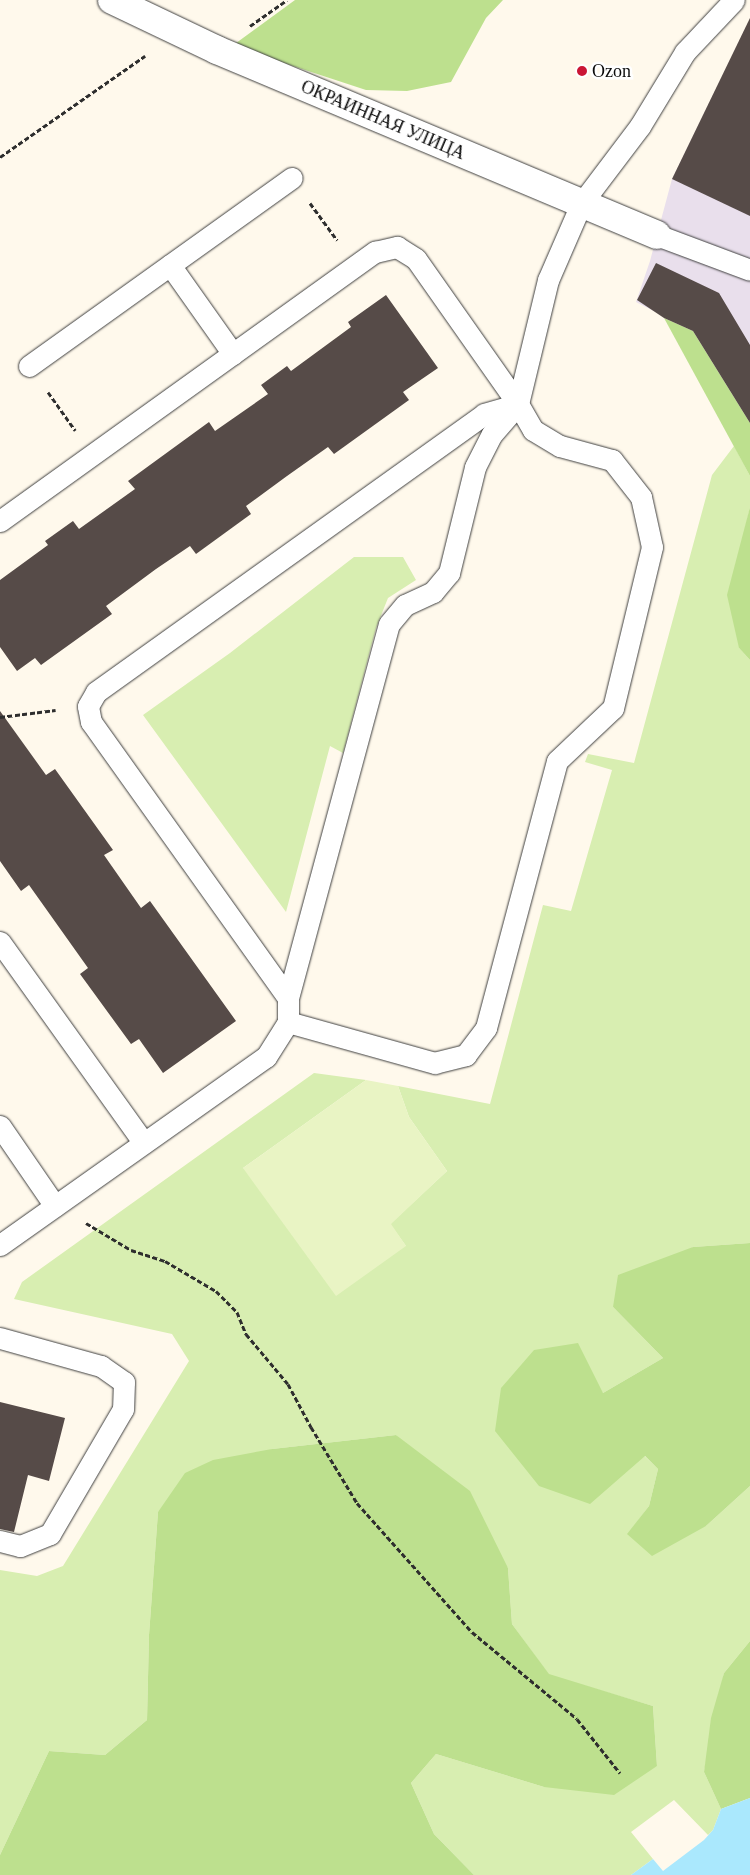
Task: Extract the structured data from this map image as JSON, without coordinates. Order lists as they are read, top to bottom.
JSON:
{
  "streets": {
    "street": ["ОКРАИННАЯ УЛИЦА"]
  },
  "places": ["Ozon"]
}
